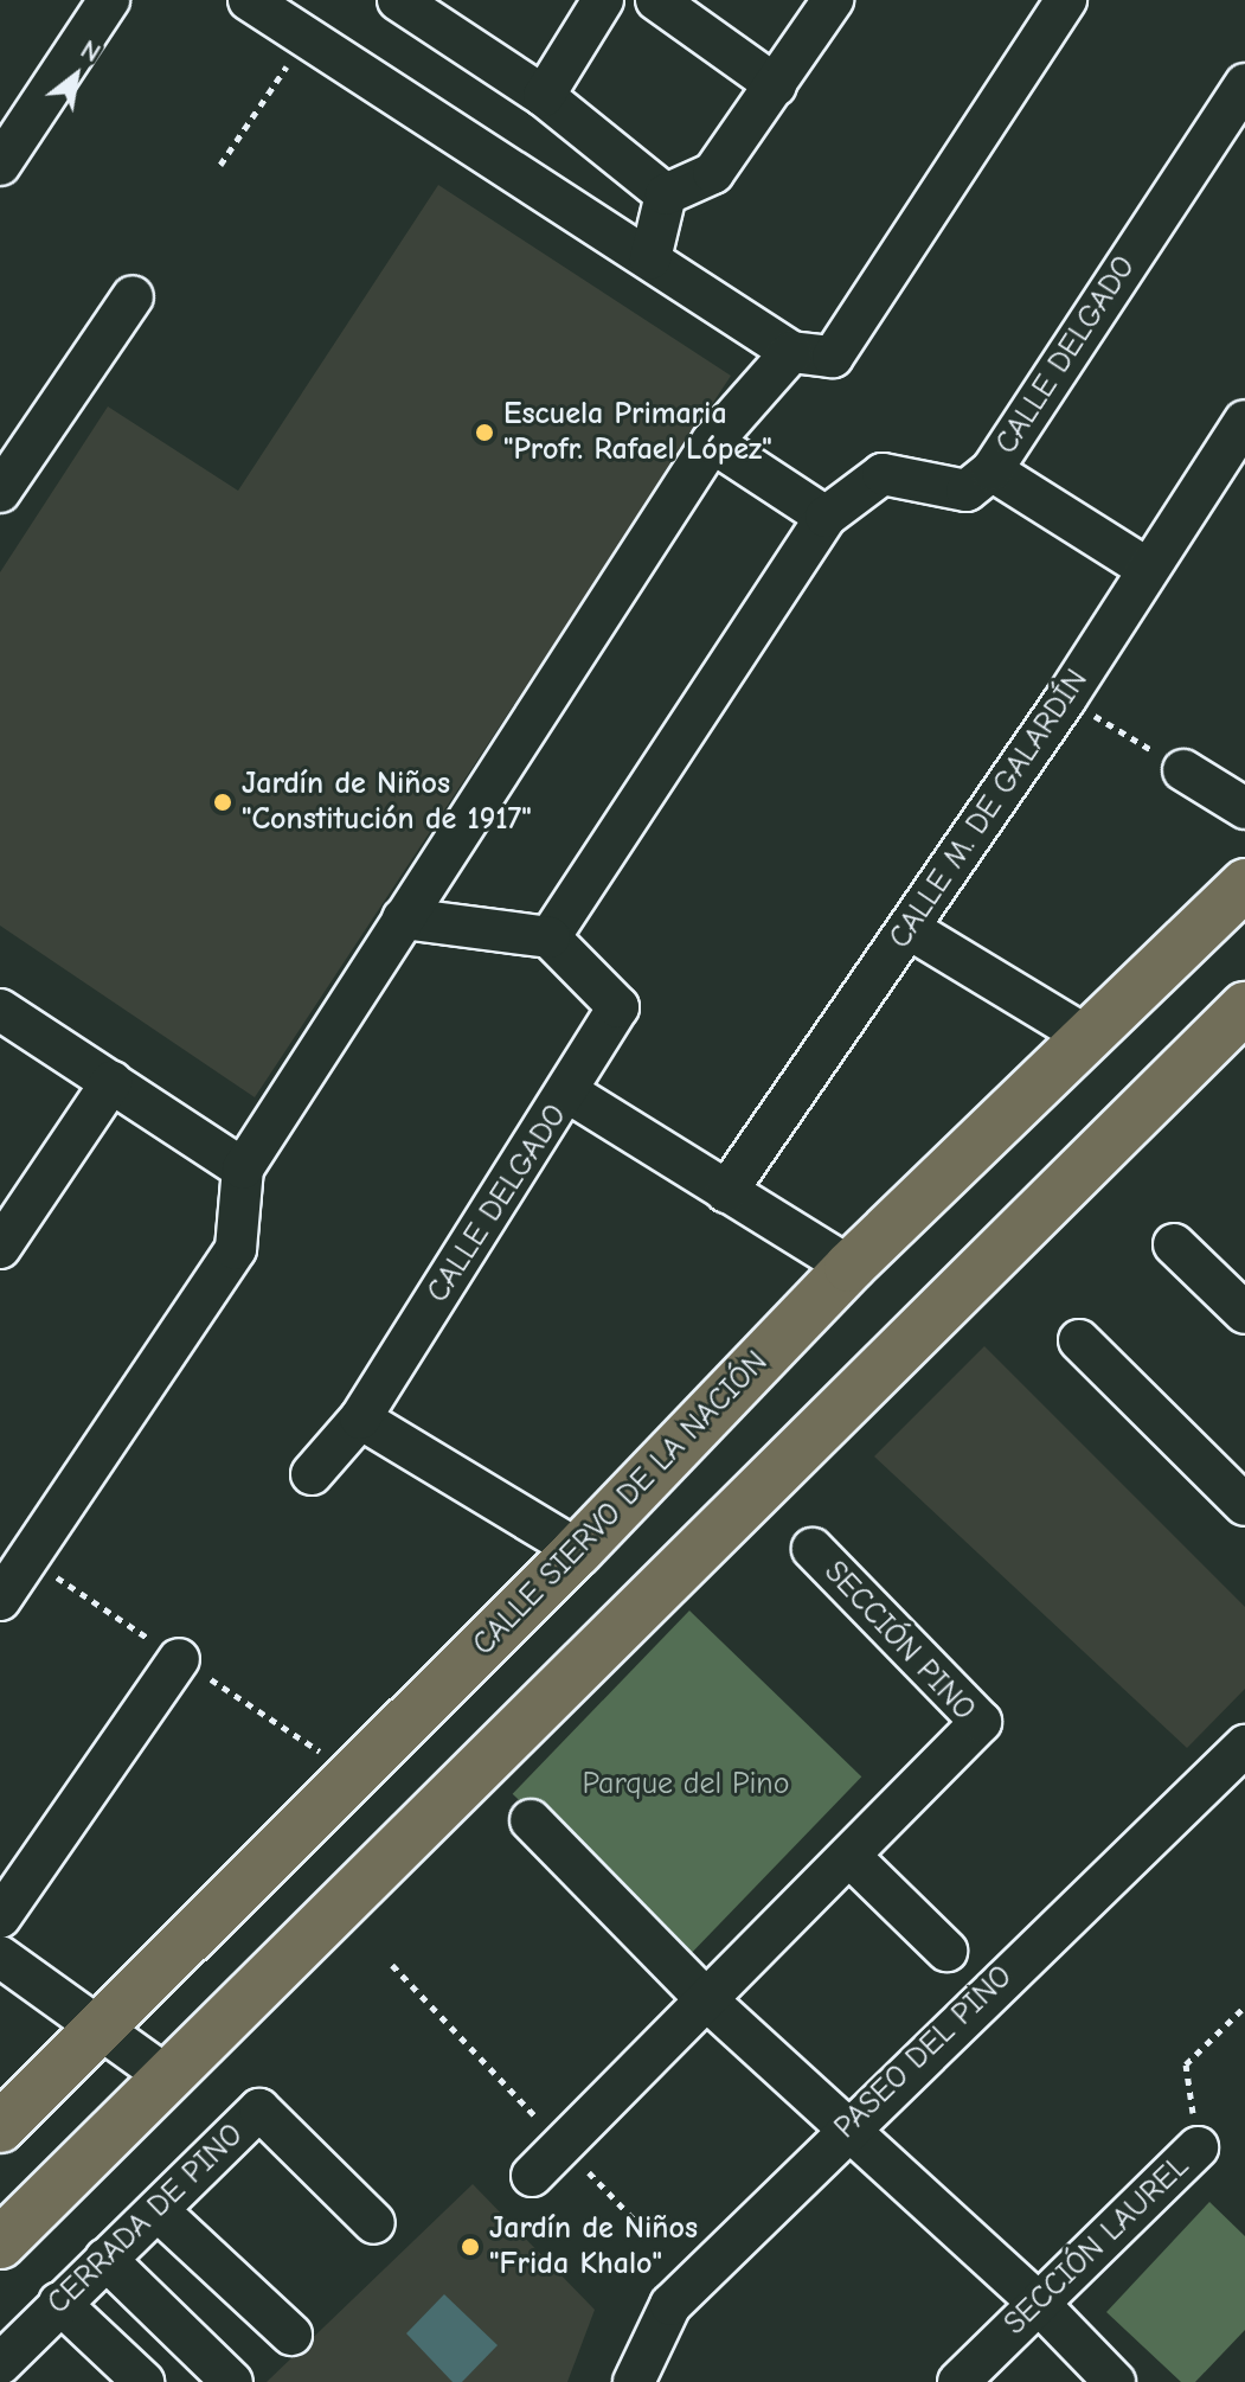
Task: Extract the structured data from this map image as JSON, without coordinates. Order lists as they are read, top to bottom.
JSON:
{
  "streets": {
    "main road": ["CALLE SIERVO DE LA NACIÓN"],
    "street": [
      "CALLE DELGADO",
      "CALLE M. DE GALARDÍN",
      "SECCIÓN PINO",
      "PASEO DEL PINO",
      "CERRADA DE PINO",
      "SECCIÓN LAUREL"
    ]
  },
  "parks": ["Parque del Pino"],
  "places": ["Escuela Primaria \"Profr. Rafael López\"", "Jardín de Niños \"Constitución de 1917\"", "Jardín de Niños \"Frida Khalo\""],
  "north": "top right"
}
